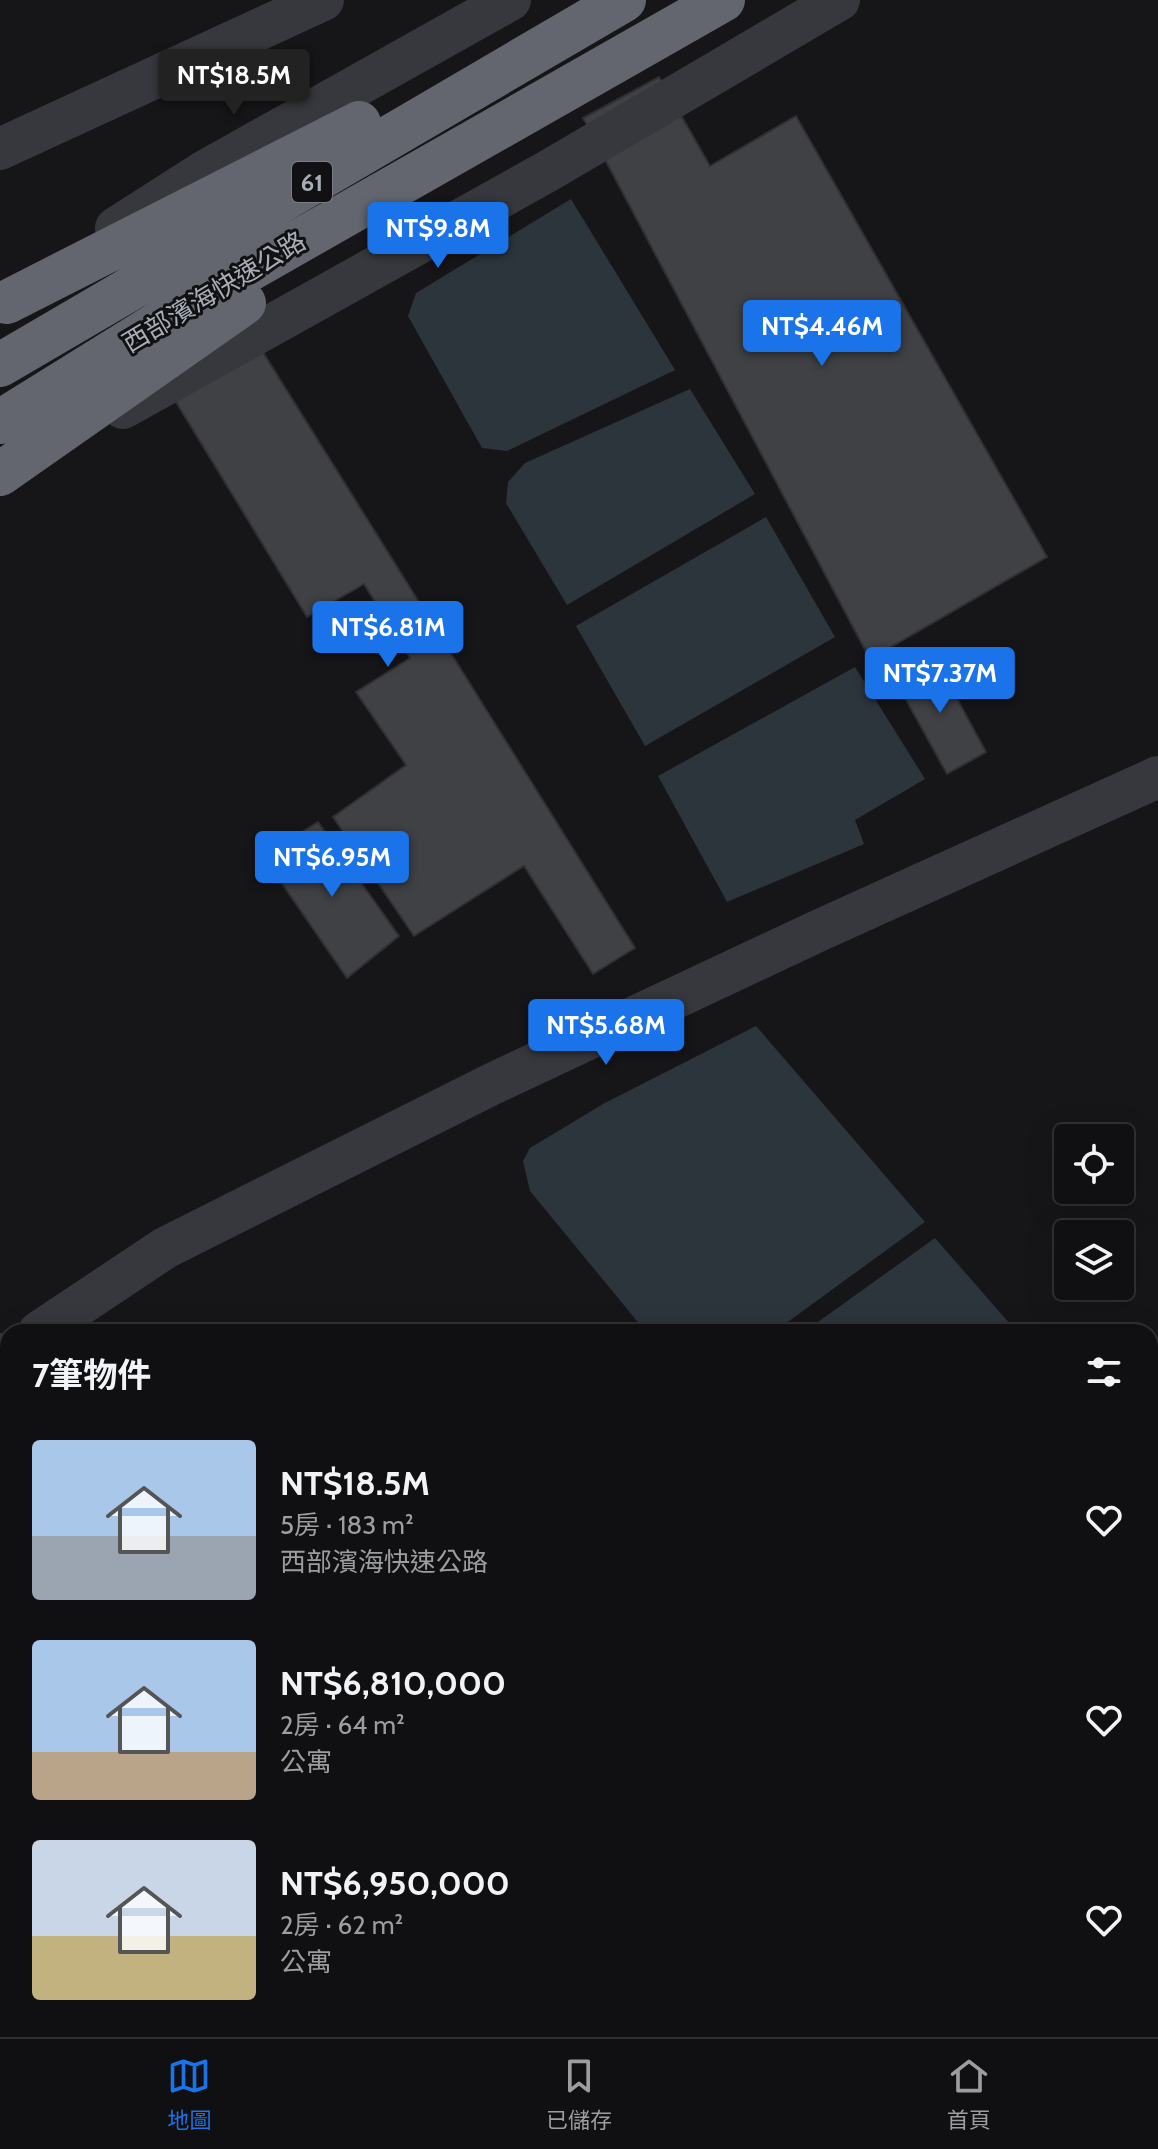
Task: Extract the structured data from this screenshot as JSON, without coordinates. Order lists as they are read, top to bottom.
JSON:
{
  "streets": {
    "highway": ["61", "西部濱海快速公路"]
  },
  "page": {
    "price": [
      "NT$18.5M",
      "NT$9.8M",
      "NT$4.46M",
      "NT$6.81M",
      "NT$7.37M",
      "NT$6.95M",
      "NT$5.68M"
    ],
    "heading": "7筆物件",
    "list": [
      {
        "name": "NT$18.5M",
        "note": "5房 · 183 m² · 西部濱海快速公路"
      },
      {
        "name": "NT$6,810,000",
        "note": "2房 · 64 m² · 公寓"
      },
      {
        "name": "NT$6,950,000",
        "note": "2房 · 62 m² · 公寓"
      }
    ],
    "tabs": ["地圖", "已儲存", "首頁"]
  }
}
